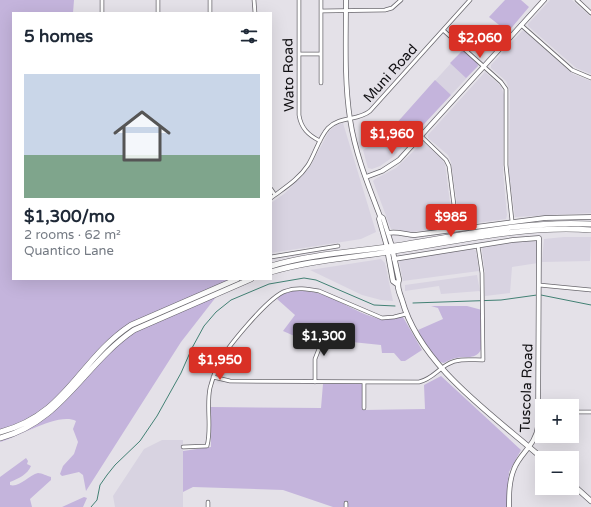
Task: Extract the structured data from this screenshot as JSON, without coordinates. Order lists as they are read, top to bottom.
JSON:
{
  "streets": {
    "street": ["Muni Road", "Wato Road", "Tuscola Road"]
  },
  "crossings": [
    ["Muni Road", "Wato Road"]
  ],
  "page": {
    "heading": "5 homes",
    "price": [
      "$2,060",
      "$1,960",
      "$985",
      "$1,300",
      "$1,950"
    ],
    "list": [
      {
        "name": "$1,300/mo",
        "note": "2 rooms · 62 m² · Quantico Lane"
      }
    ],
    "map_buttons": ["+", "−"]
  }
}
